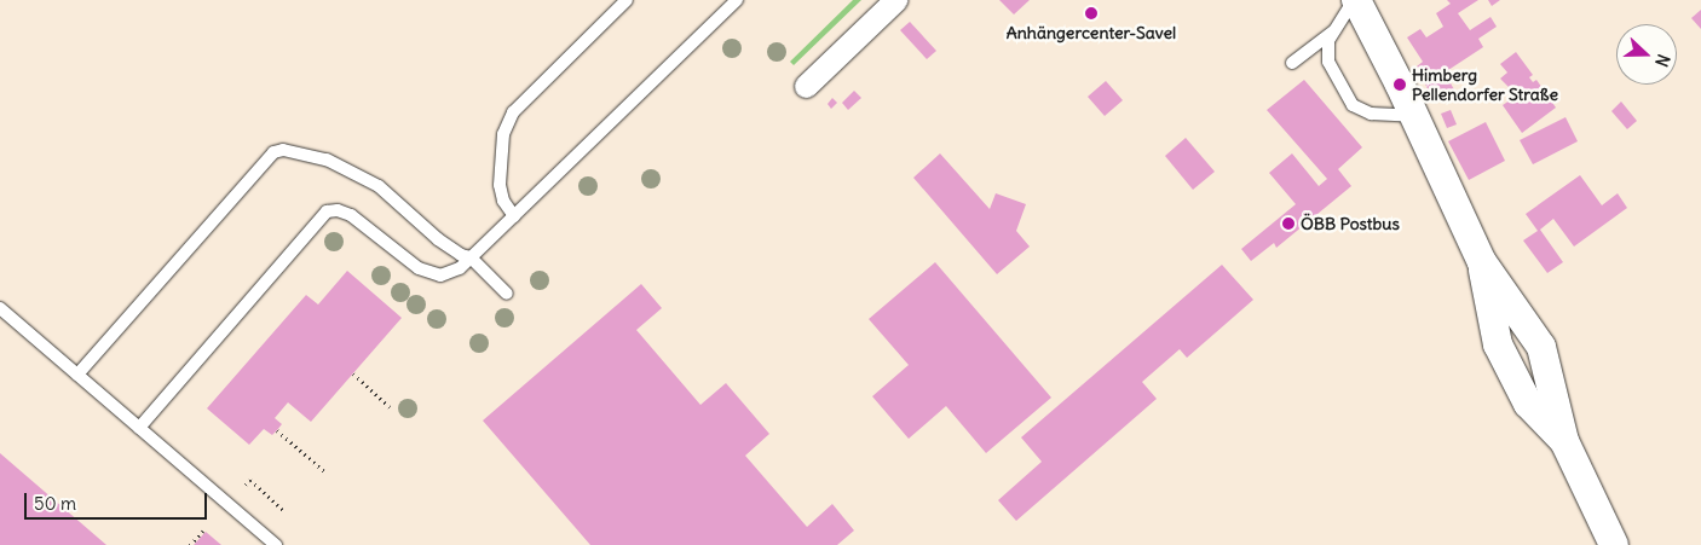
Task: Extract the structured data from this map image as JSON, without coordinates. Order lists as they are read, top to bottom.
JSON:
{
  "places": ["Anhängercenter-Savel", "Himberg Pellendorfer Straße", "ÖBB Postbus"],
  "scale_bar": "50 m",
  "north": "right"
}
